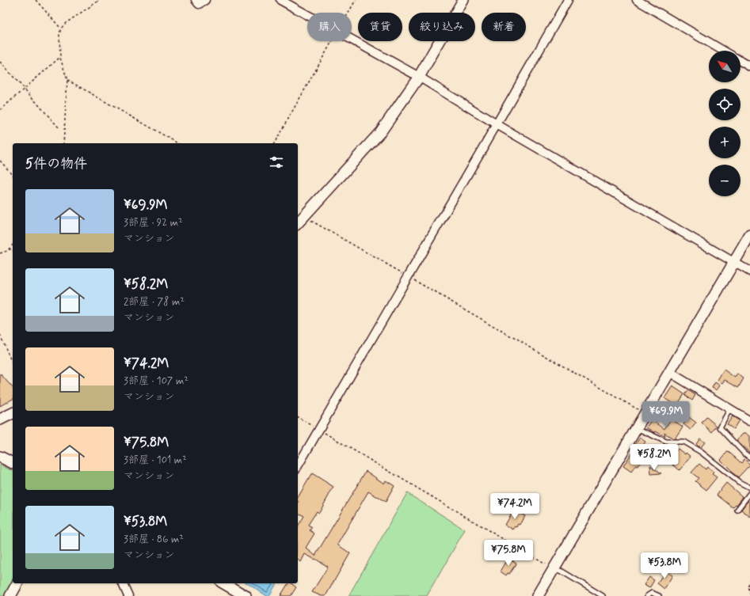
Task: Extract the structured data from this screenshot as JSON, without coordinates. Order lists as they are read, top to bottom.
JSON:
{
  "north": "top left",
  "page": {
    "chip": [
      "購入",
      "賃貸",
      "絞り込み",
      "新着"
    ],
    "map_buttons": ["+", "−"],
    "heading": "5件の物件",
    "list": [
      {
        "name": "¥69.9M",
        "note": "3部屋 · 92 m² · マンション"
      },
      {
        "name": "¥58.2M",
        "note": "2部屋 · 78 m² · マンション"
      },
      {
        "name": "¥74.2M",
        "note": "3部屋 · 107 m² · マンション"
      },
      {
        "name": "¥75.8M",
        "note": "3部屋 · 101 m² · マンション"
      },
      {
        "name": "¥53.8M",
        "note": "3部屋 · 86 m² · マンション"
      }
    ],
    "price": [
      "¥69.9M",
      "¥58.2M",
      "¥74.2M",
      "¥75.8M",
      "¥53.8M"
    ]
  }
}
